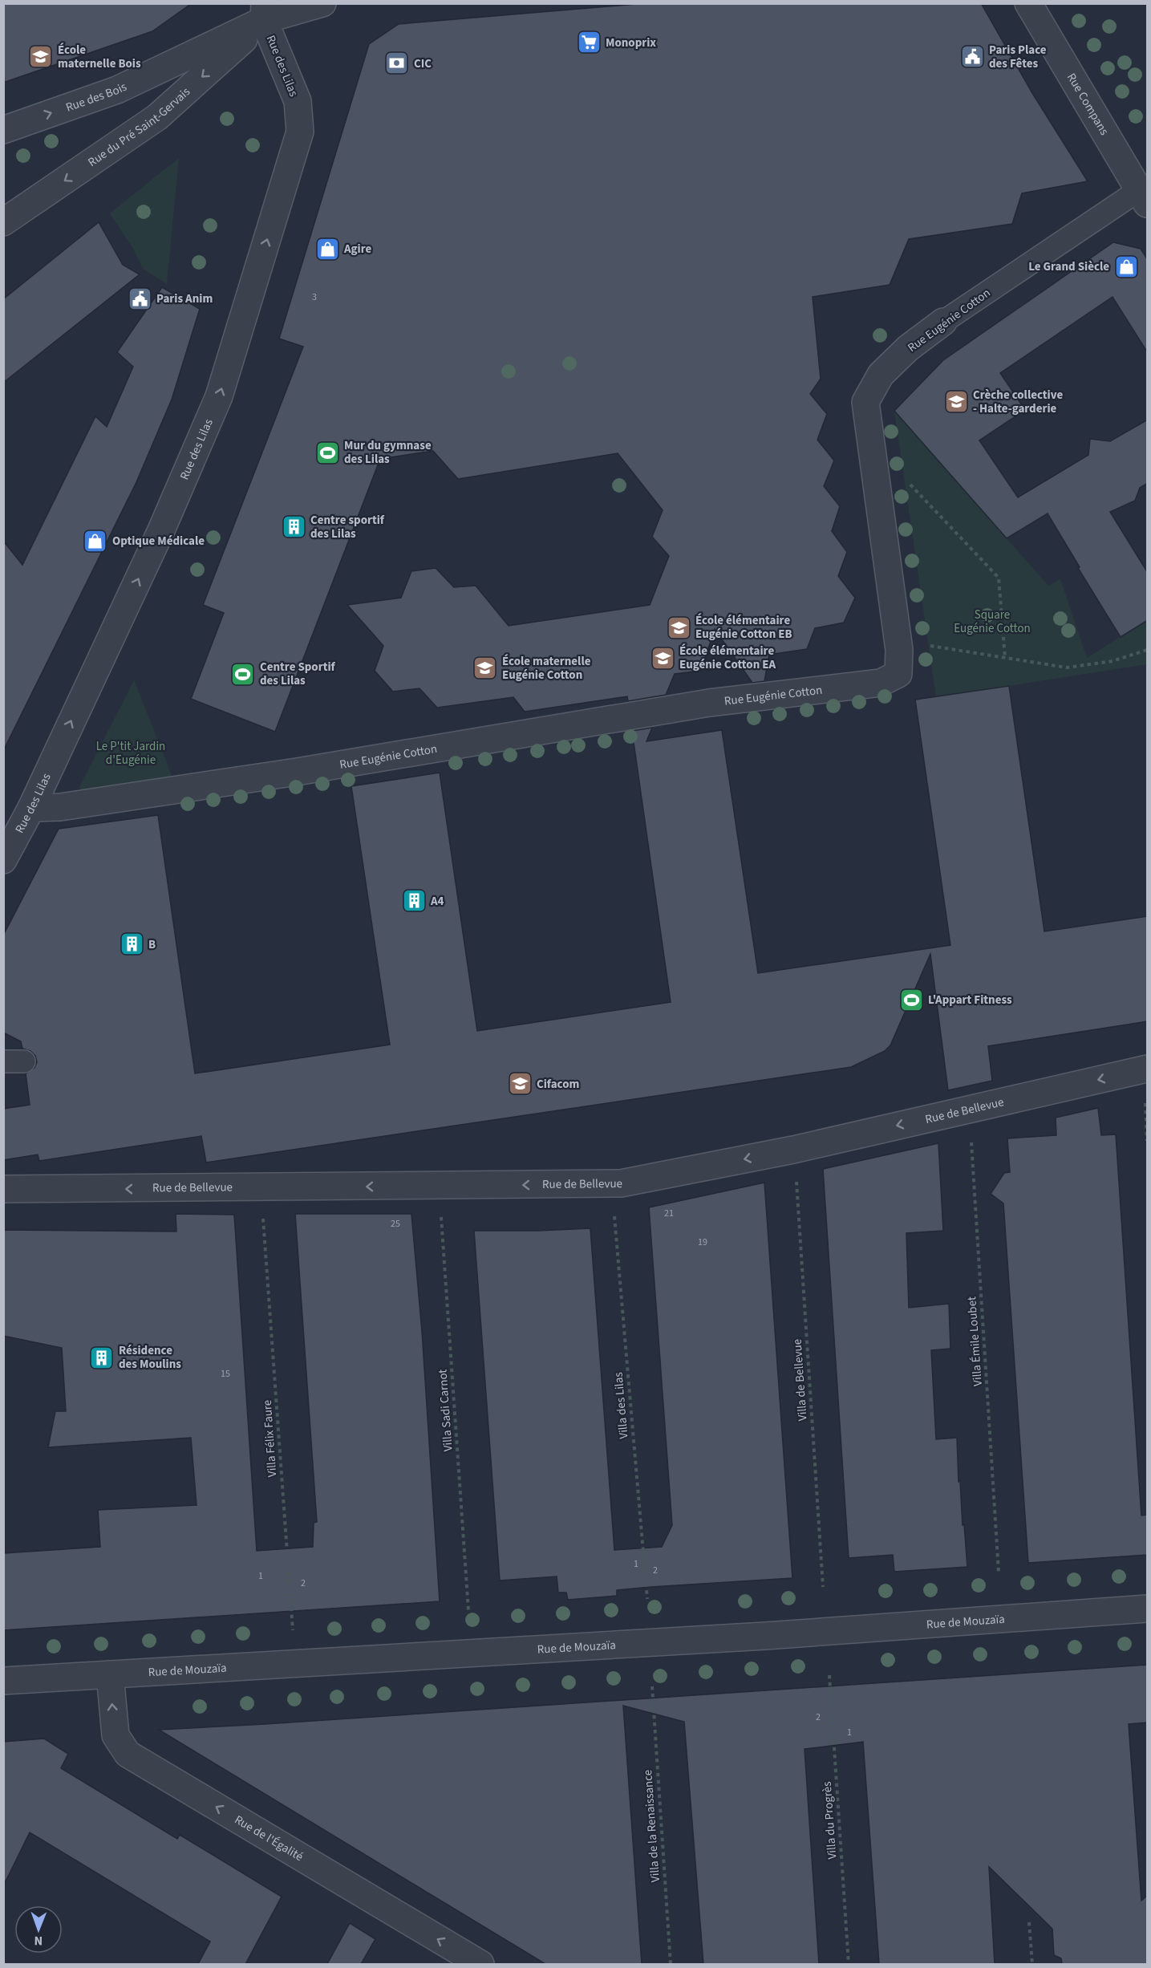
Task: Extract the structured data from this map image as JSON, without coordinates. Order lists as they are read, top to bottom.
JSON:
{
  "streets": {
    "street": [
      "Rue des Lilas",
      "Rue des Bois",
      "Rue Compans",
      "Rue du Pré Saint-Gervais",
      "Rue Eugénie Cotton",
      "Rue de Bellevue",
      "Rue de Mouzaïa",
      "Rue de l'Égalité"
    ],
    "path": [
      "Villa Émile Loubet",
      "Villa de Bellevue",
      "Villa des Lilas",
      "Villa Sadi Carnot",
      "Villa Félix Faure",
      "Villa du Progrès",
      "Villa de la Renaissance"
    ]
  },
  "crossings": [
    ["Rue des Lilas", "Rue des Bois"],
    ["Rue des Lilas", "Rue du Pré Saint-Gervais"],
    ["Rue des Lilas", "Rue Eugénie Cotton"],
    ["Rue des Bois", "Rue du Pré Saint-Gervais"],
    ["Rue Compans", "Rue Eugénie Cotton"],
    ["Rue de Bellevue", "Villa Émile Loubet"],
    ["Villa Félix Faure", "Rue de Mouzaïa"],
    ["Rue de Mouzaïa", "Rue de l'Égalité"]
  ],
  "one_way": [
    "Rue des Lilas",
    "Rue des Bois",
    "Rue du Pré Saint-Gervais",
    "Rue de Bellevue",
    "Rue de l'Égalité"
  ],
  "parks": ["Square Eugénie Cotton", "Le P'tit Jardin d'Eugénie"],
  "places": {
    "supermarket": ["Monoprix"],
    "school or university": [
      "École maternelle Bois",
      "Crèche collective - Halte-garderie",
      "École élémentaire Eugénie Cotton EB",
      "École élémentaire Eugénie Cotton EA",
      "École maternelle Eugénie Cotton",
      "Cifacom"
    ],
    "public building": ["Paris Place des Fêtes", "Paris Anim"],
    "bank": ["CIC"],
    "shop": ["Agire", "Le Grand Siècle", "Optique Médicale"],
    "sports": ["Mur du gymnase des Lilas", "Centre Sportif des Lilas", "L'Appart Fitness"],
    "building": [
      "Centre sportif des Lilas",
      "A4",
      "B",
      "Résidence des Moulins"
    ]
  },
  "house_numbers": [
    "3",
    "21",
    "25",
    "19",
    "15",
    "1",
    "2",
    "1",
    "2",
    "2",
    "1"
  ],
  "north": "bottom"
}
